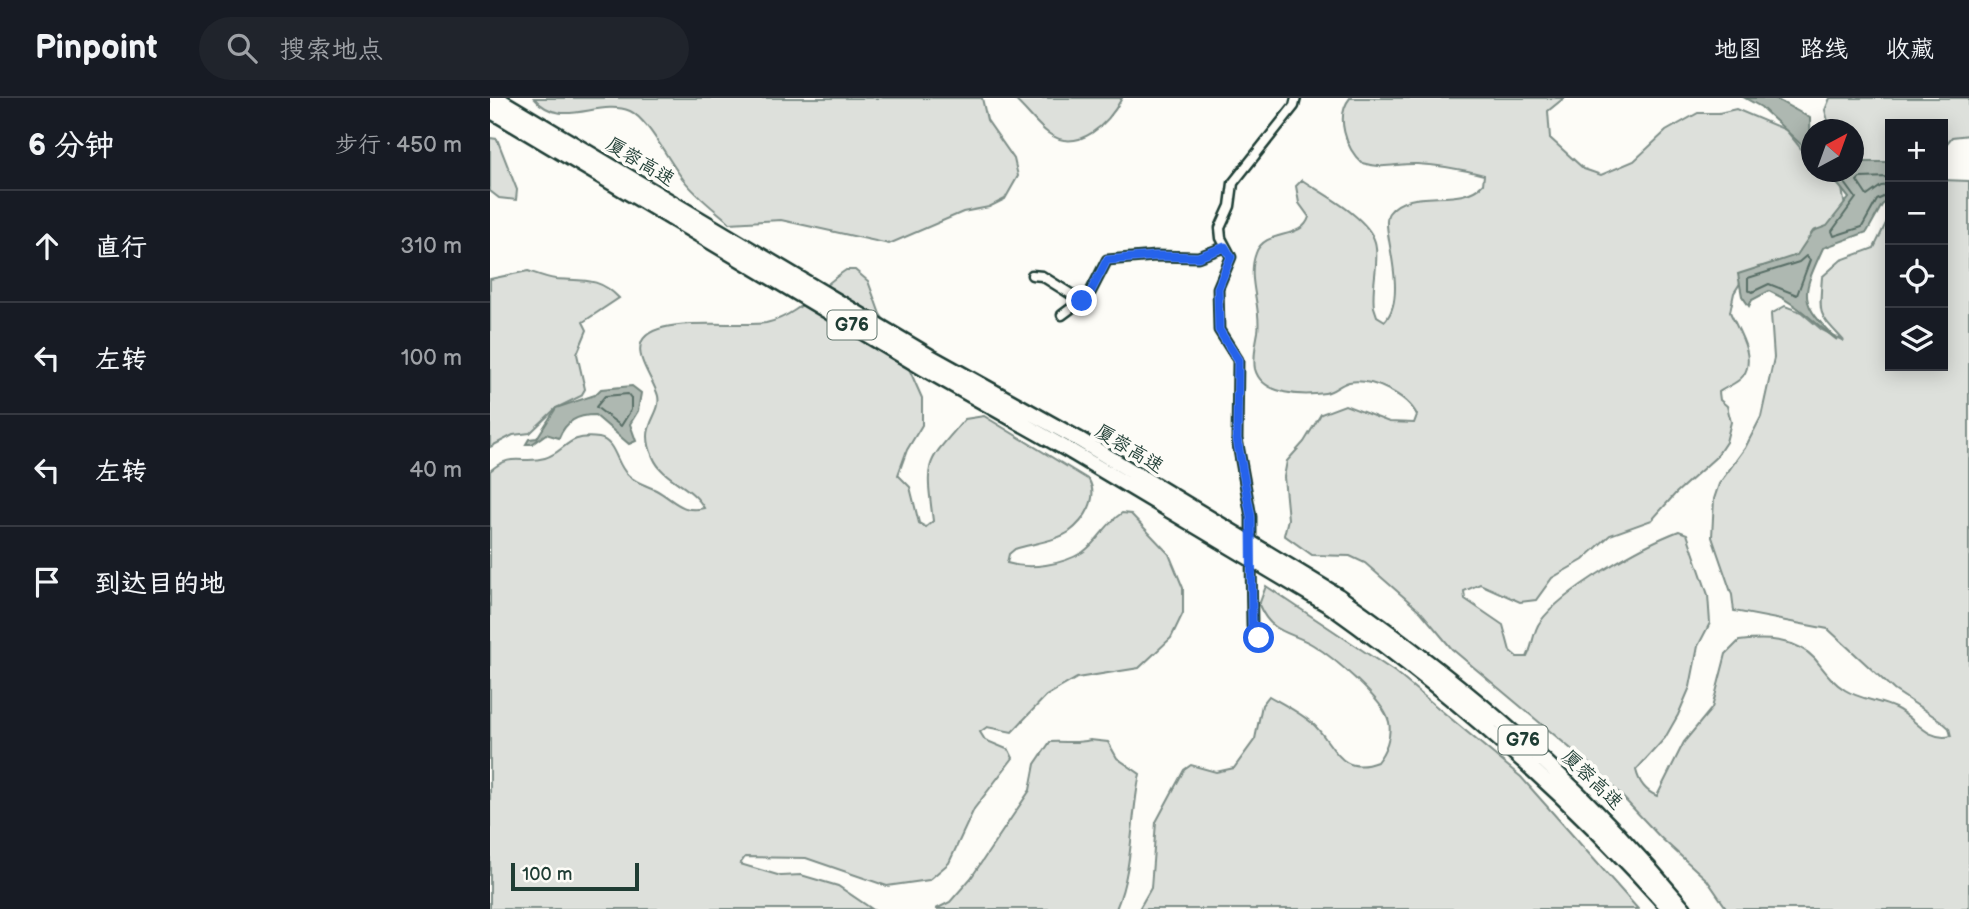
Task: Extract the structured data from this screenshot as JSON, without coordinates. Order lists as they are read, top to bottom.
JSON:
{
  "streets": {
    "highway": ["厦蓉高速", "G76"]
  },
  "scale_bar": "100 m",
  "north": "top right",
  "page": {
    "header": "Pinpoint",
    "search": "搜索地点",
    "nav": ["地图", "路线", "收藏"],
    "heading": ["6 分钟", "步行 · 450 m"],
    "map_buttons": ["+", "−"],
    "list": [
      ["直行", "310 m"],
      ["左转", "100 m"],
      ["左转", "40 m"],
      "到达目的地"
    ],
    "scale": "100 m"
  }
}
